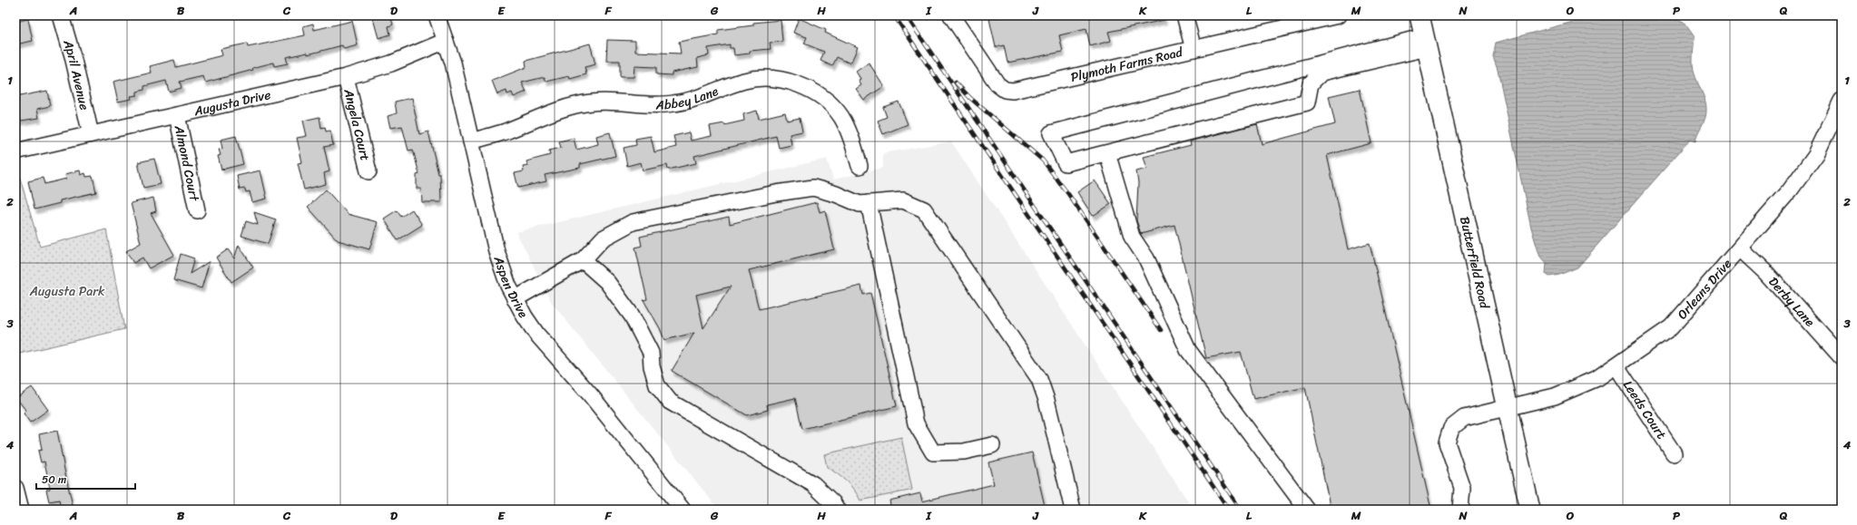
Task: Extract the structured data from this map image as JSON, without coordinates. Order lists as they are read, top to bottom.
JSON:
{
  "streets": {
    "main road": ["Butterfield Road"],
    "street": [
      "Plymoth Farms Road",
      "April Avenue",
      "Abbey Lane",
      "Augusta Drive",
      "Angela Court",
      "Almond Court",
      "Aspen Drive",
      "Orleans Drive",
      "Derby Lane",
      "Leeds Court"
    ]
  },
  "crossings": [
    ["April Avenue", "Augusta Drive"],
    ["Abbey Lane", "Aspen Drive"],
    ["Augusta Drive", "Angela Court"],
    ["Augusta Drive", "Almond Court"],
    ["Augusta Drive", "Aspen Drive"],
    ["Butterfield Road", "Orleans Drive"],
    ["Orleans Drive", "Derby Lane"],
    ["Orleans Drive", "Leeds Court"]
  ],
  "parks": ["Augusta Park"],
  "scale_bar": "50 m",
  "grid": {
    "columns": [
      "A",
      "B",
      "C",
      "D",
      "E",
      "F",
      "G",
      "H",
      "I",
      "J",
      "K",
      "L",
      "M",
      "N",
      "O",
      "P",
      "Q"
    ],
    "rows": [
      "1",
      "2",
      "3",
      "4"
    ]
  }
}
